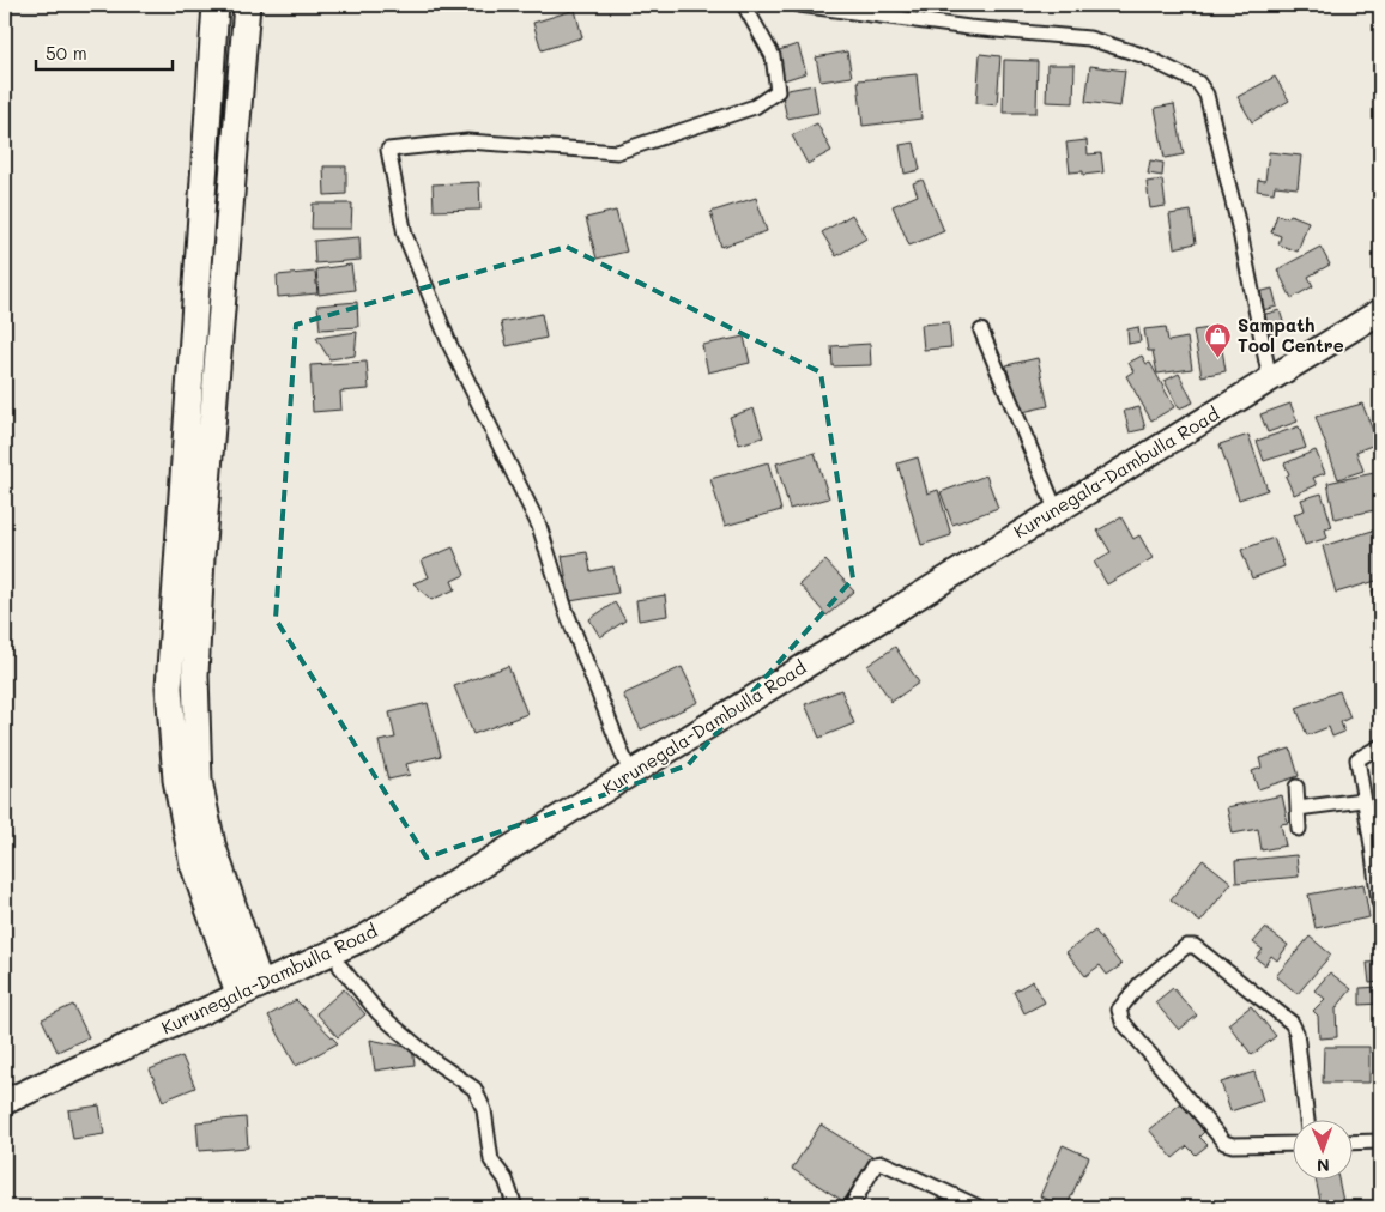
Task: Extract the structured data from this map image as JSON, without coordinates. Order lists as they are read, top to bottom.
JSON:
{
  "streets": {
    "highway": ["Kurunegala-Dambulla Road"]
  },
  "places": {
    "shop": ["Sampath Tool Centre"]
  },
  "scale_bar": "50 m",
  "north": "bottom"
}
